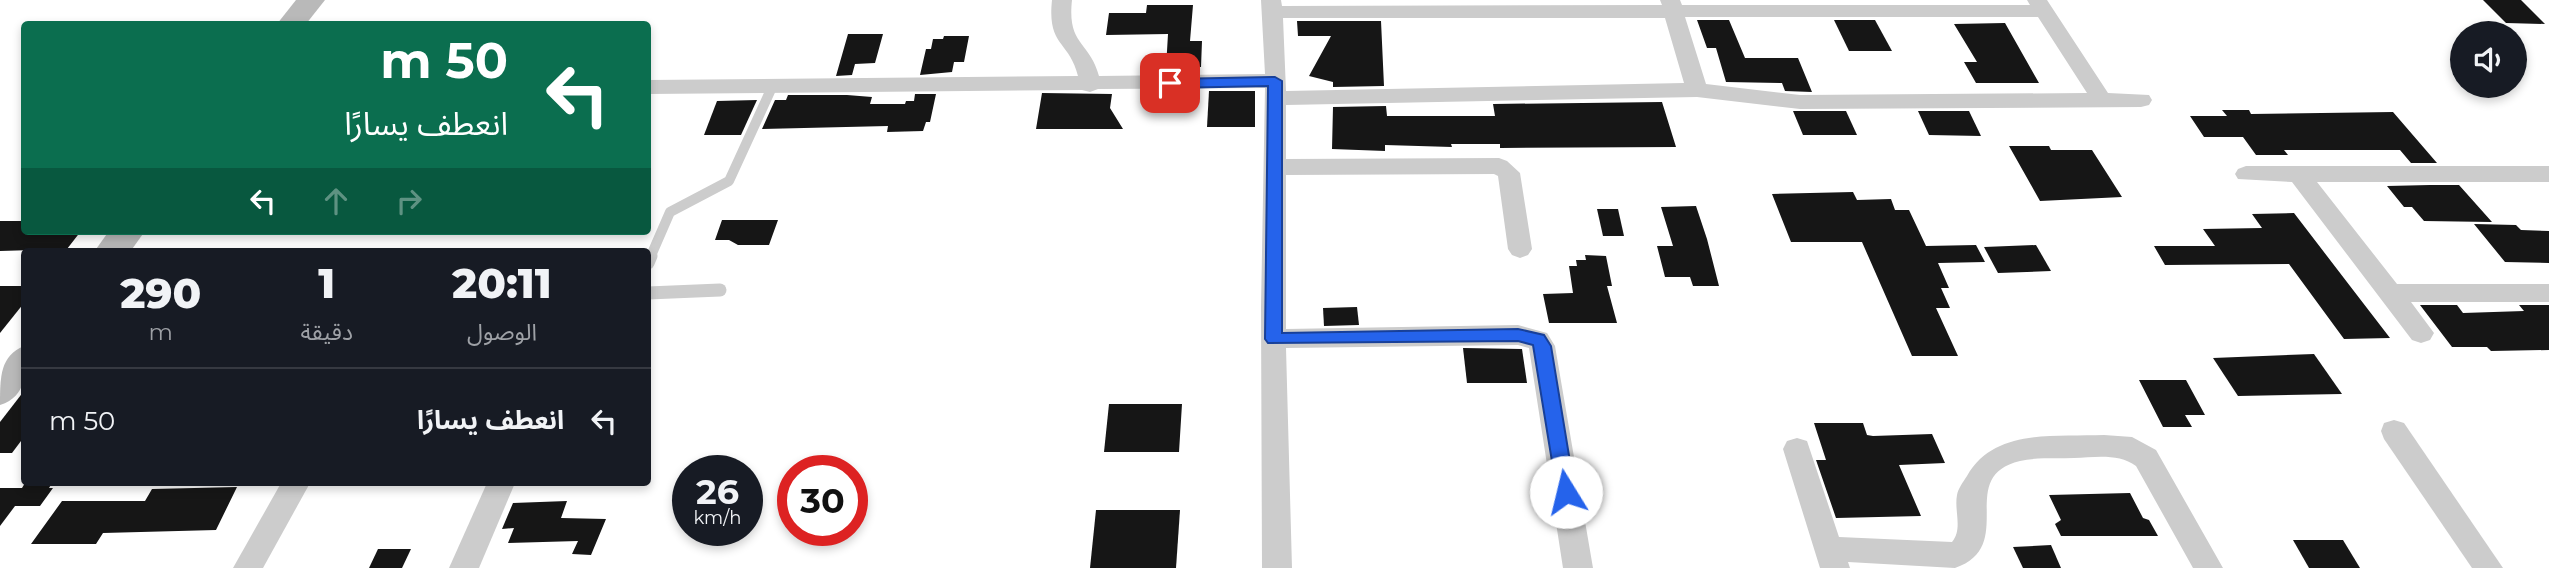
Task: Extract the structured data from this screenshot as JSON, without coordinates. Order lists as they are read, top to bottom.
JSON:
{
  "page": {
    "turn": ["50 m", "انعطف يسارًا"],
    "eta": [
      "20:11",
      "الوصول",
      "1",
      "دقيقة",
      "290",
      "m"
    ],
    "list": [
      {
        "name": "انعطف يسارًا",
        "value": "50 m"
      }
    ],
    "speed": "26 km/h",
    "limit": "30"
  }
}
